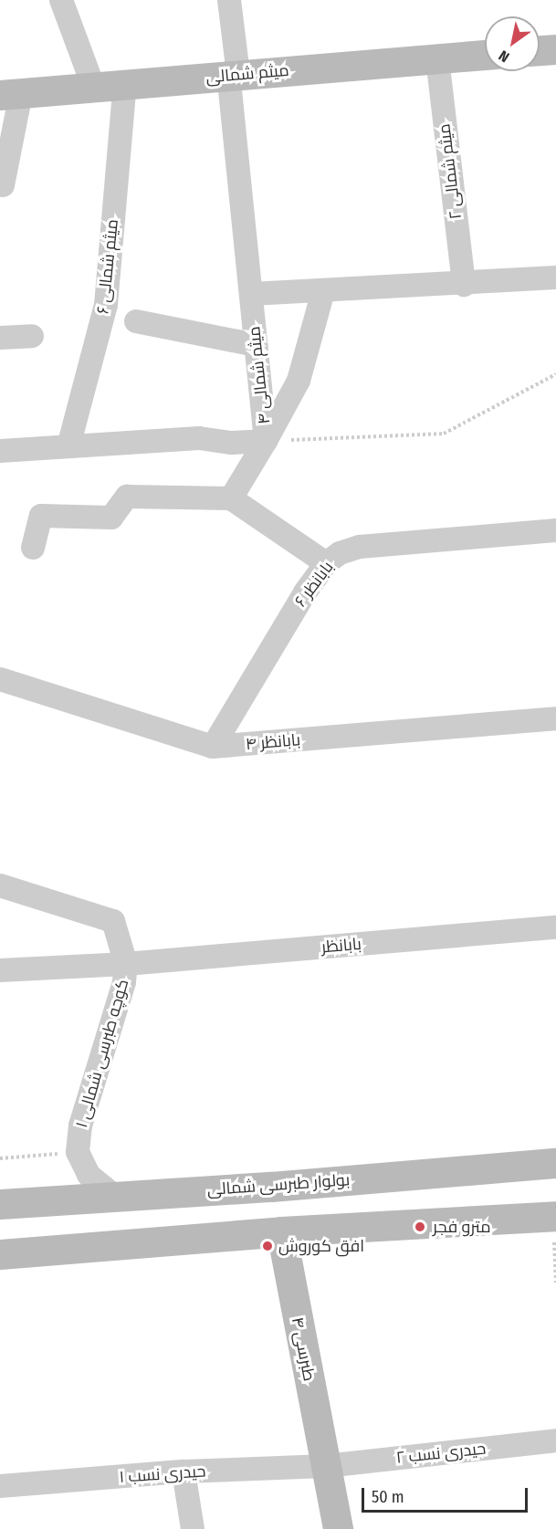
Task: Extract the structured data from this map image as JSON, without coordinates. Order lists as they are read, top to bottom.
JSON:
{
  "streets": {
    "main road": ["میثم شمالی", "بولوار طبرسی شمالی", "طبرسی ۴"],
    "street": [
      "میثم شمالی ۲",
      "میثم شمالی ۶",
      "میثم شمالی ۴",
      "بابانظر ۶",
      "بابانظر ۴",
      "بابانظر",
      "کوچه طبرسی شمالی ۱",
      "حیدری نسب ۲",
      "حیدری نسب ۱"
    ]
  },
  "crossings": [
    ["میثم شمالی", "میثم شمالی ۲"],
    ["میثم شمالی", "میثم شمالی ۶"],
    ["میثم شمالی", "میثم شمالی ۴"],
    ["بابانظر ۶", "بابانظر ۴"],
    ["بابانظر", "کوچه طبرسی شمالی ۱"],
    ["طبرسی ۴", "حیدری نسب ۲"],
    ["طبرسی ۴", "حیدری نسب ۱"],
    ["حیدری نسب ۲", "حیدری نسب ۱"]
  ],
  "places": ["مترو فجر", "افق کوروش"],
  "scale_bar": "50 m",
  "north": "bottom left"
}
